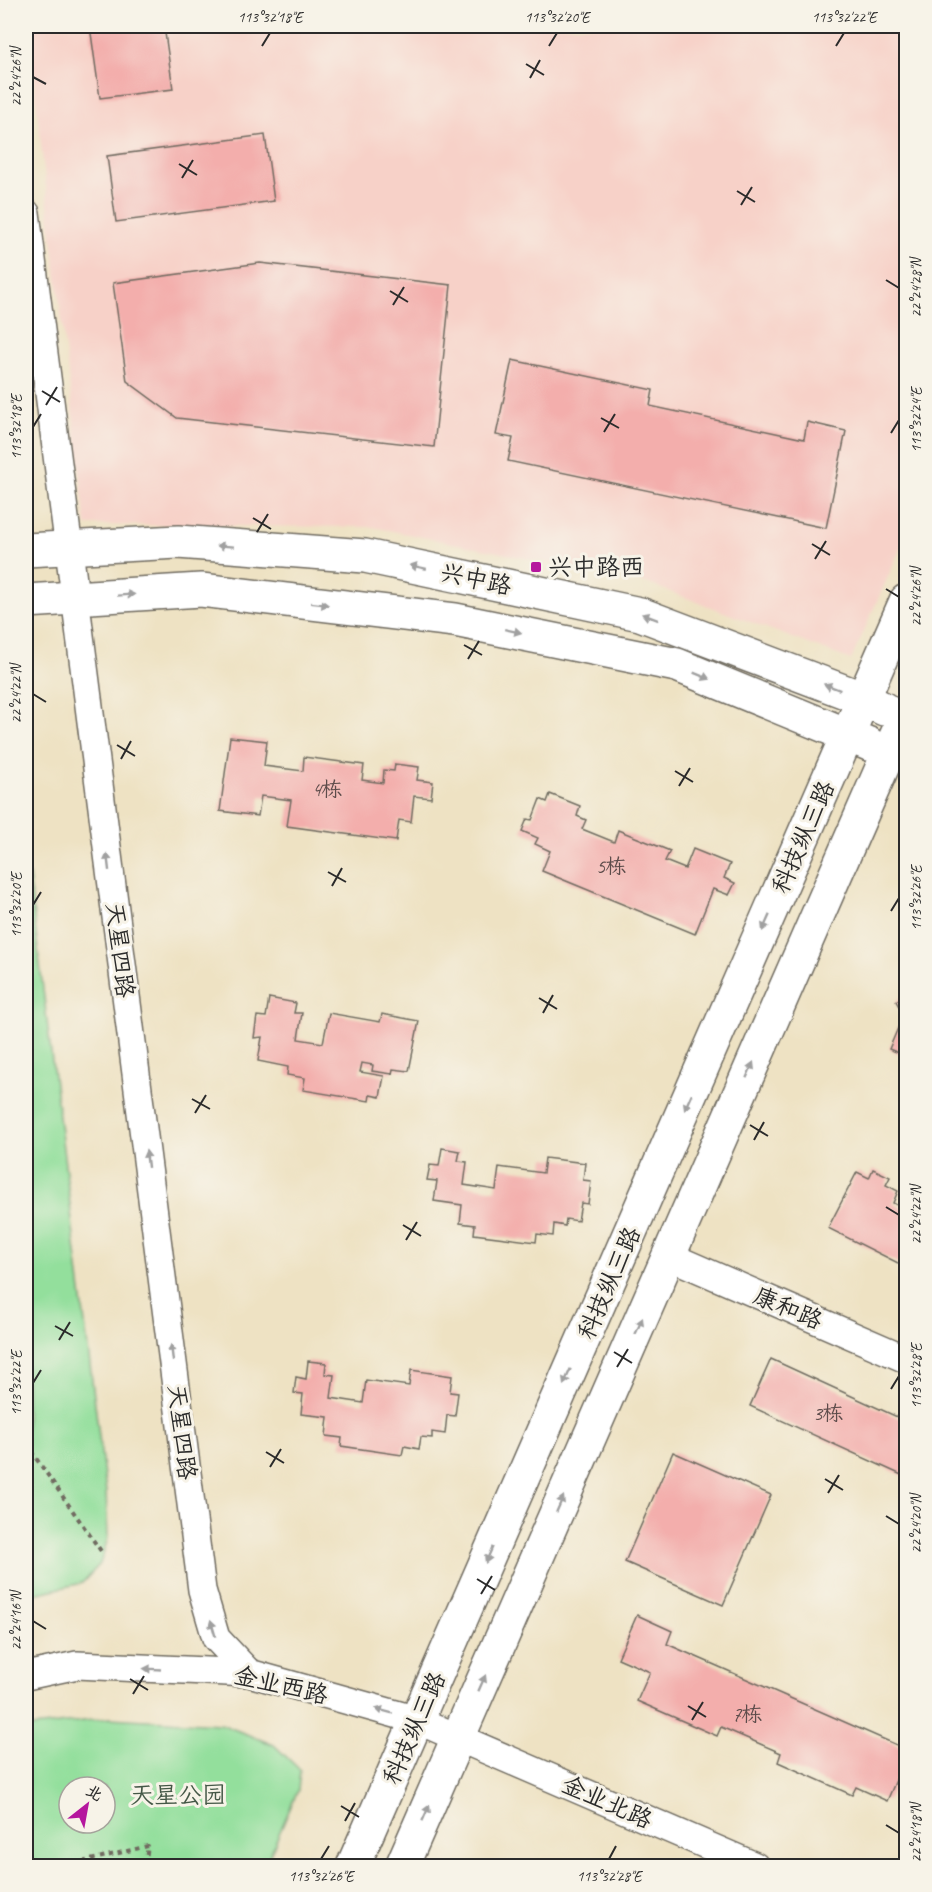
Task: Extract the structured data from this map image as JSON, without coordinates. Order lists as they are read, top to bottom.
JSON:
{
  "streets": {
    "street": [
      "兴中路",
      "科技纵三路",
      "天星四路",
      "康和路",
      "金业西路",
      "金业北路"
    ]
  },
  "crossings": [
    ["兴中路", "科技纵三路"],
    ["兴中路", "天星四路"],
    ["科技纵三路", "康和路"],
    ["科技纵三路", "金业西路"],
    ["科技纵三路", "金业北路"],
    ["天星四路", "金业西路"],
    ["金业西路", "金业北路"]
  ],
  "one_way": ["天星四路", "金业西路"],
  "parks": ["天星公园"],
  "places": {
    "transit": ["兴中路西"]
  },
  "house_numbers": [
    "4栋",
    "5栋",
    "3栋",
    "7栋"
  ],
  "north": "top right",
  "coordinates": [
    "113°32'18\"E",
    "113°32'20\"E",
    "113°32'22\"E",
    "22°24'26\"N",
    "22°24'28\"N",
    "113°32'24\"E",
    "22°24'22\"N",
    "113°32'26\"E",
    "113°32'28\"E",
    "22°24'20\"N",
    "22°24'16\"N",
    "22°24'18\"N"
  ]
}
